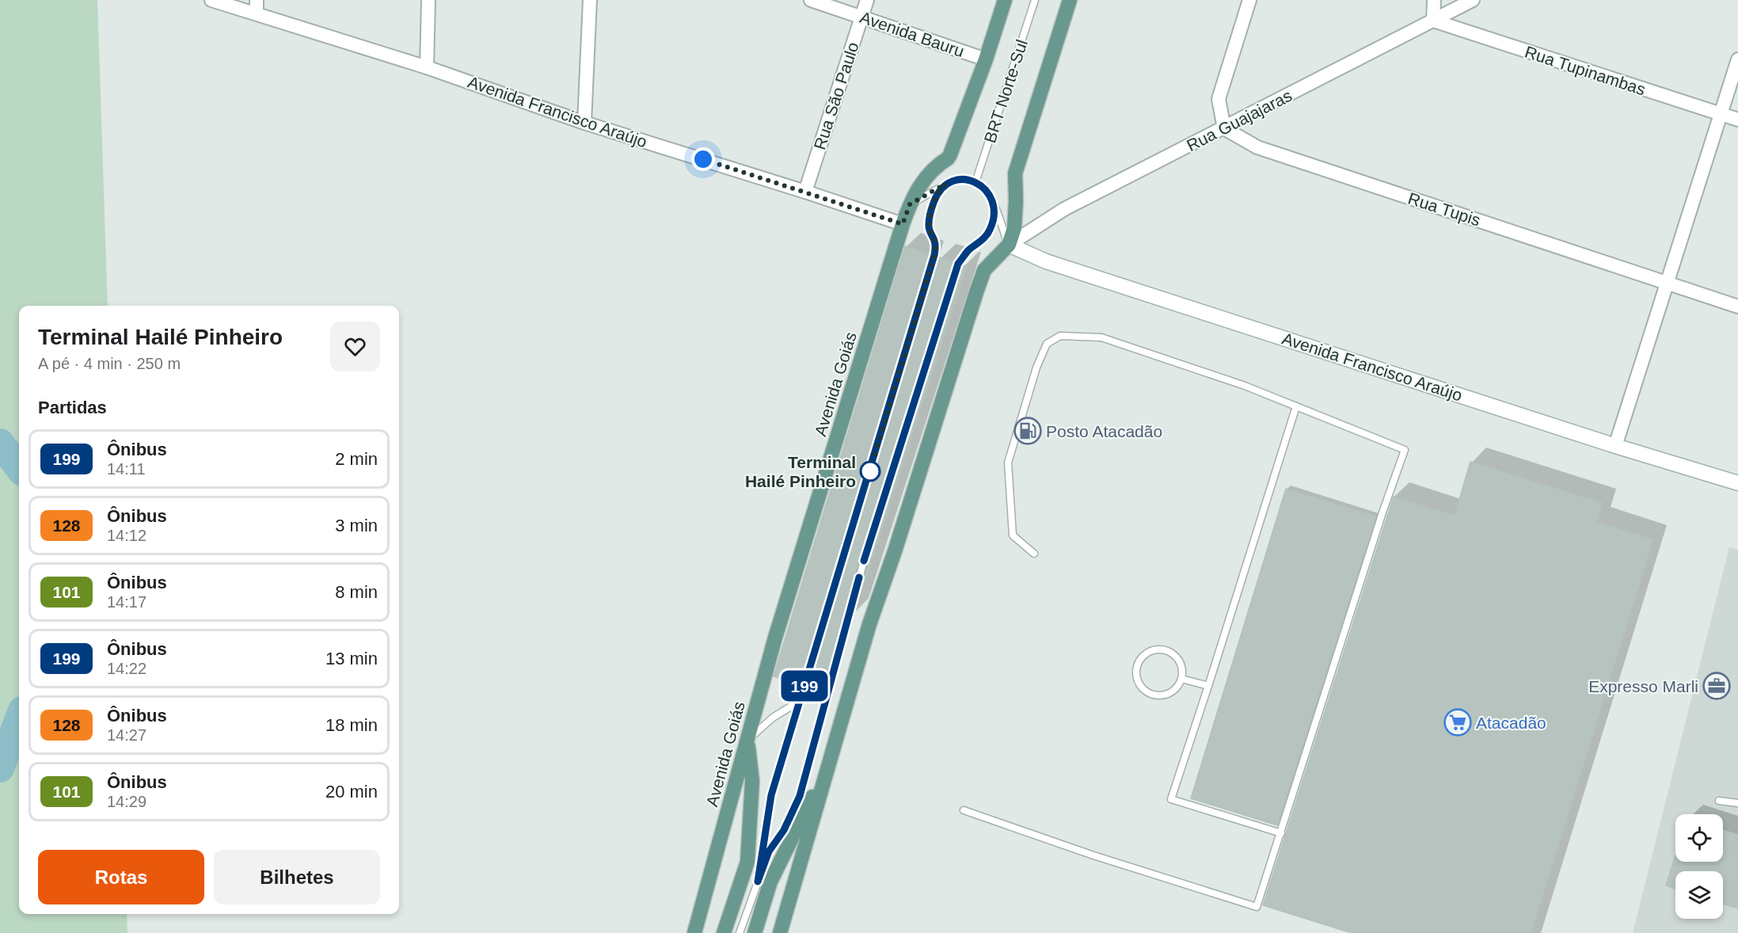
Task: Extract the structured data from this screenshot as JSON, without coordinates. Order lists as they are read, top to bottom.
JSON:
{
  "streets": {
    "main road": ["Avenida Goiás"],
    "street": [
      "Avenida Bauru",
      "Rua Tupinambas",
      "Rua São Paulo",
      "Avenida Francisco Araújo",
      "Rua Guajajaras",
      "Rua Tupis"
    ],
    "lane": ["BRT Norte-Sul"]
  },
  "crossings": [
    ["Avenida Bauru", "Rua São Paulo"],
    ["Avenida Bauru", "Avenida Goiás"],
    ["Rua Tupinambas", "Rua Guajajaras"],
    ["Rua São Paulo", "Avenida Francisco Araújo"],
    ["Avenida Francisco Araújo", "Rua Guajajaras"],
    ["Avenida Francisco Araújo", "Avenida Goiás"],
    ["Rua Guajajaras", "Rua Tupis"]
  ],
  "places": {
    "fuel station": ["Posto Atacadão"],
    "other": ["Terminal Hailé Pinheiro"],
    "office": ["Expresso Marli"],
    "supermarket": ["Atacadão"]
  },
  "lines": ["bus line 199"],
  "page": {
    "on_map": "199",
    "heading": [
      ["Terminal Hailé Pinheiro", "A pé · 4 min · 250 m"],
      "Partidas"
    ],
    "list": [
      {
        "mark": "199",
        "name": "Ônibus",
        "note": "14:11",
        "value": "2 min"
      },
      {
        "mark": "128",
        "name": "Ônibus",
        "note": "14:12",
        "value": "3 min"
      },
      {
        "mark": "101",
        "name": "Ônibus",
        "note": "14:17",
        "value": "8 min"
      },
      {
        "mark": "199",
        "name": "Ônibus",
        "note": "14:22",
        "value": "13 min"
      },
      {
        "mark": "128",
        "name": "Ônibus",
        "note": "14:27",
        "value": "18 min"
      },
      {
        "mark": "101",
        "name": "Ônibus",
        "note": "14:29",
        "value": "20 min"
      }
    ],
    "buttons": ["Rotas", "Bilhetes"]
  }
}
